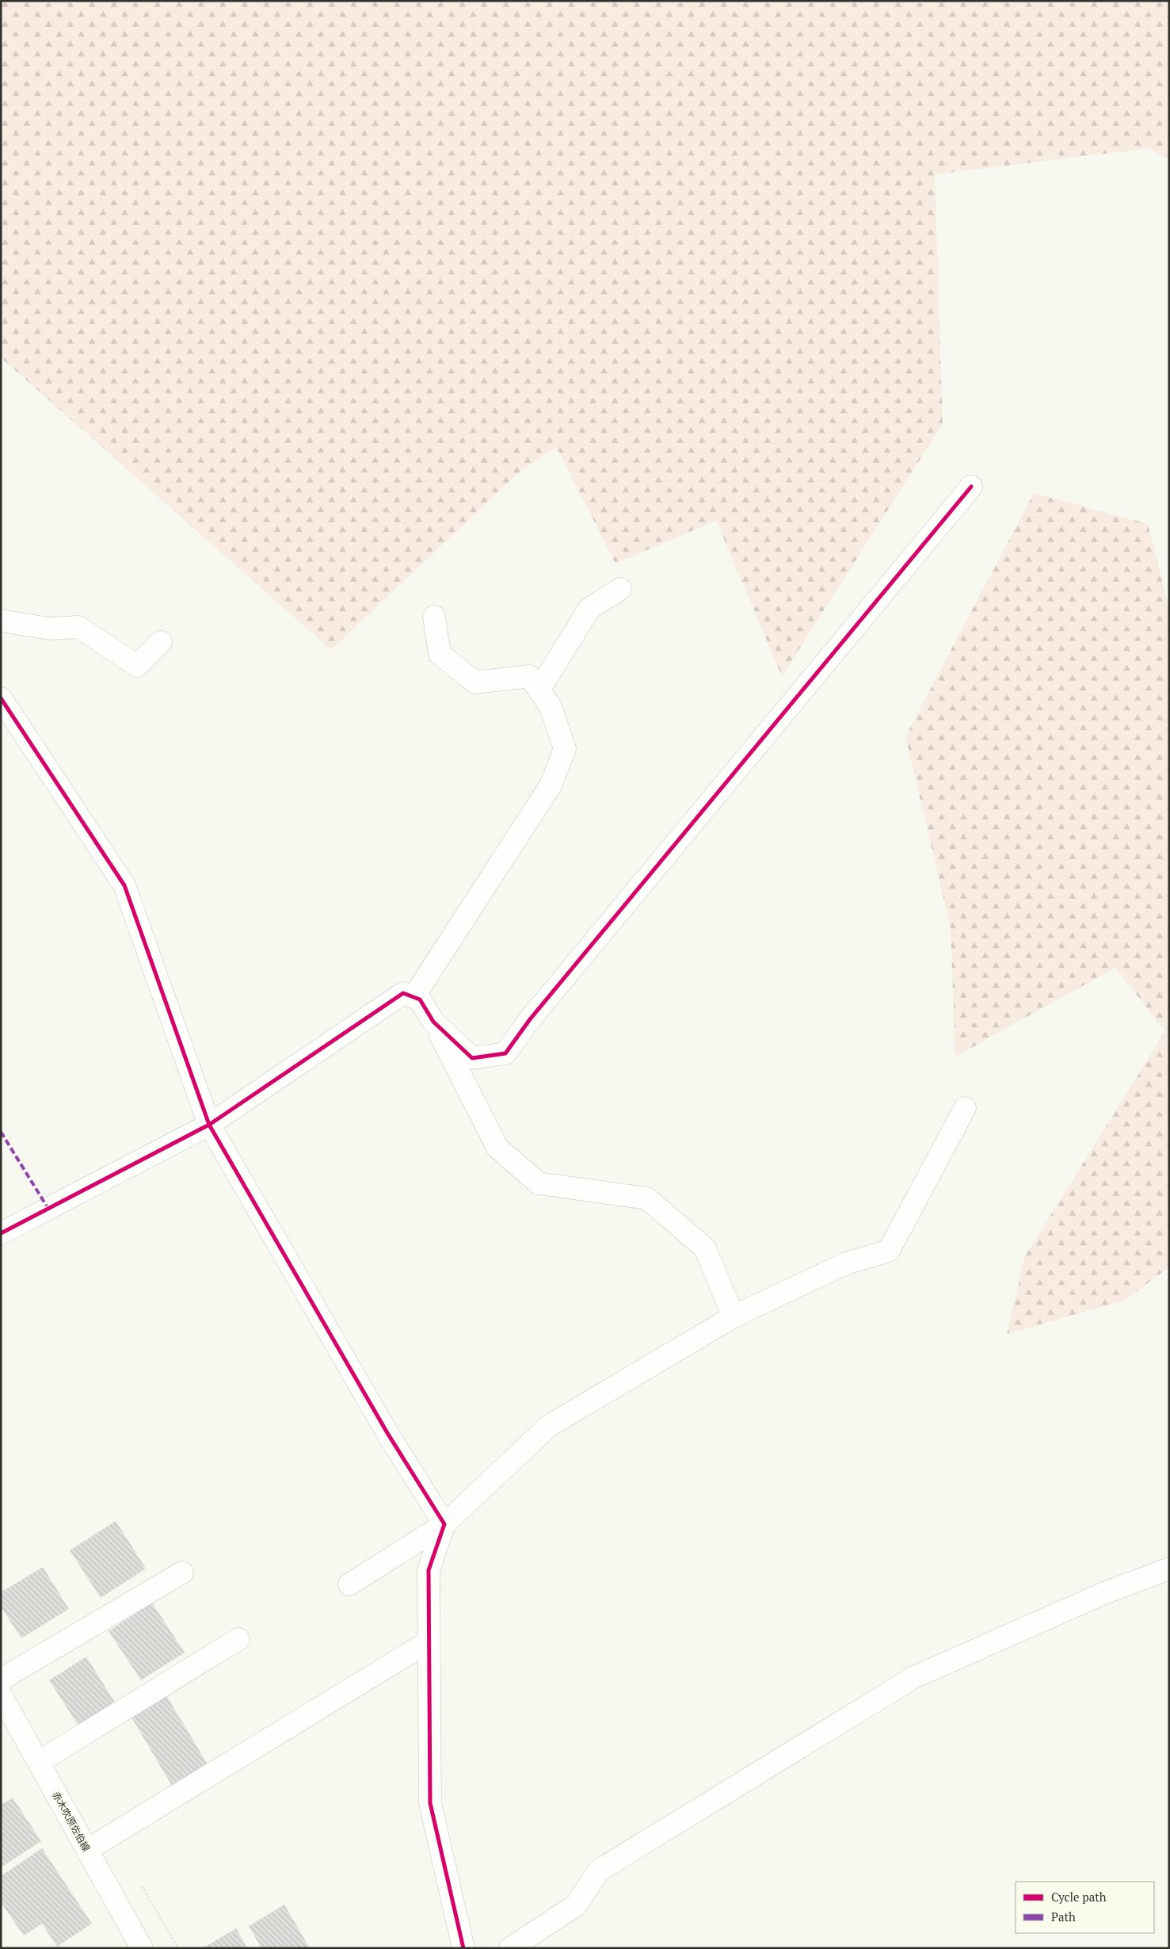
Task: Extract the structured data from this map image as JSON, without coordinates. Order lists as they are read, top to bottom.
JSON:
{
  "streets": {
    "street": ["赤木吹原佐伯線"]
  },
  "legend": ["Cycle path", "Path"]
}
